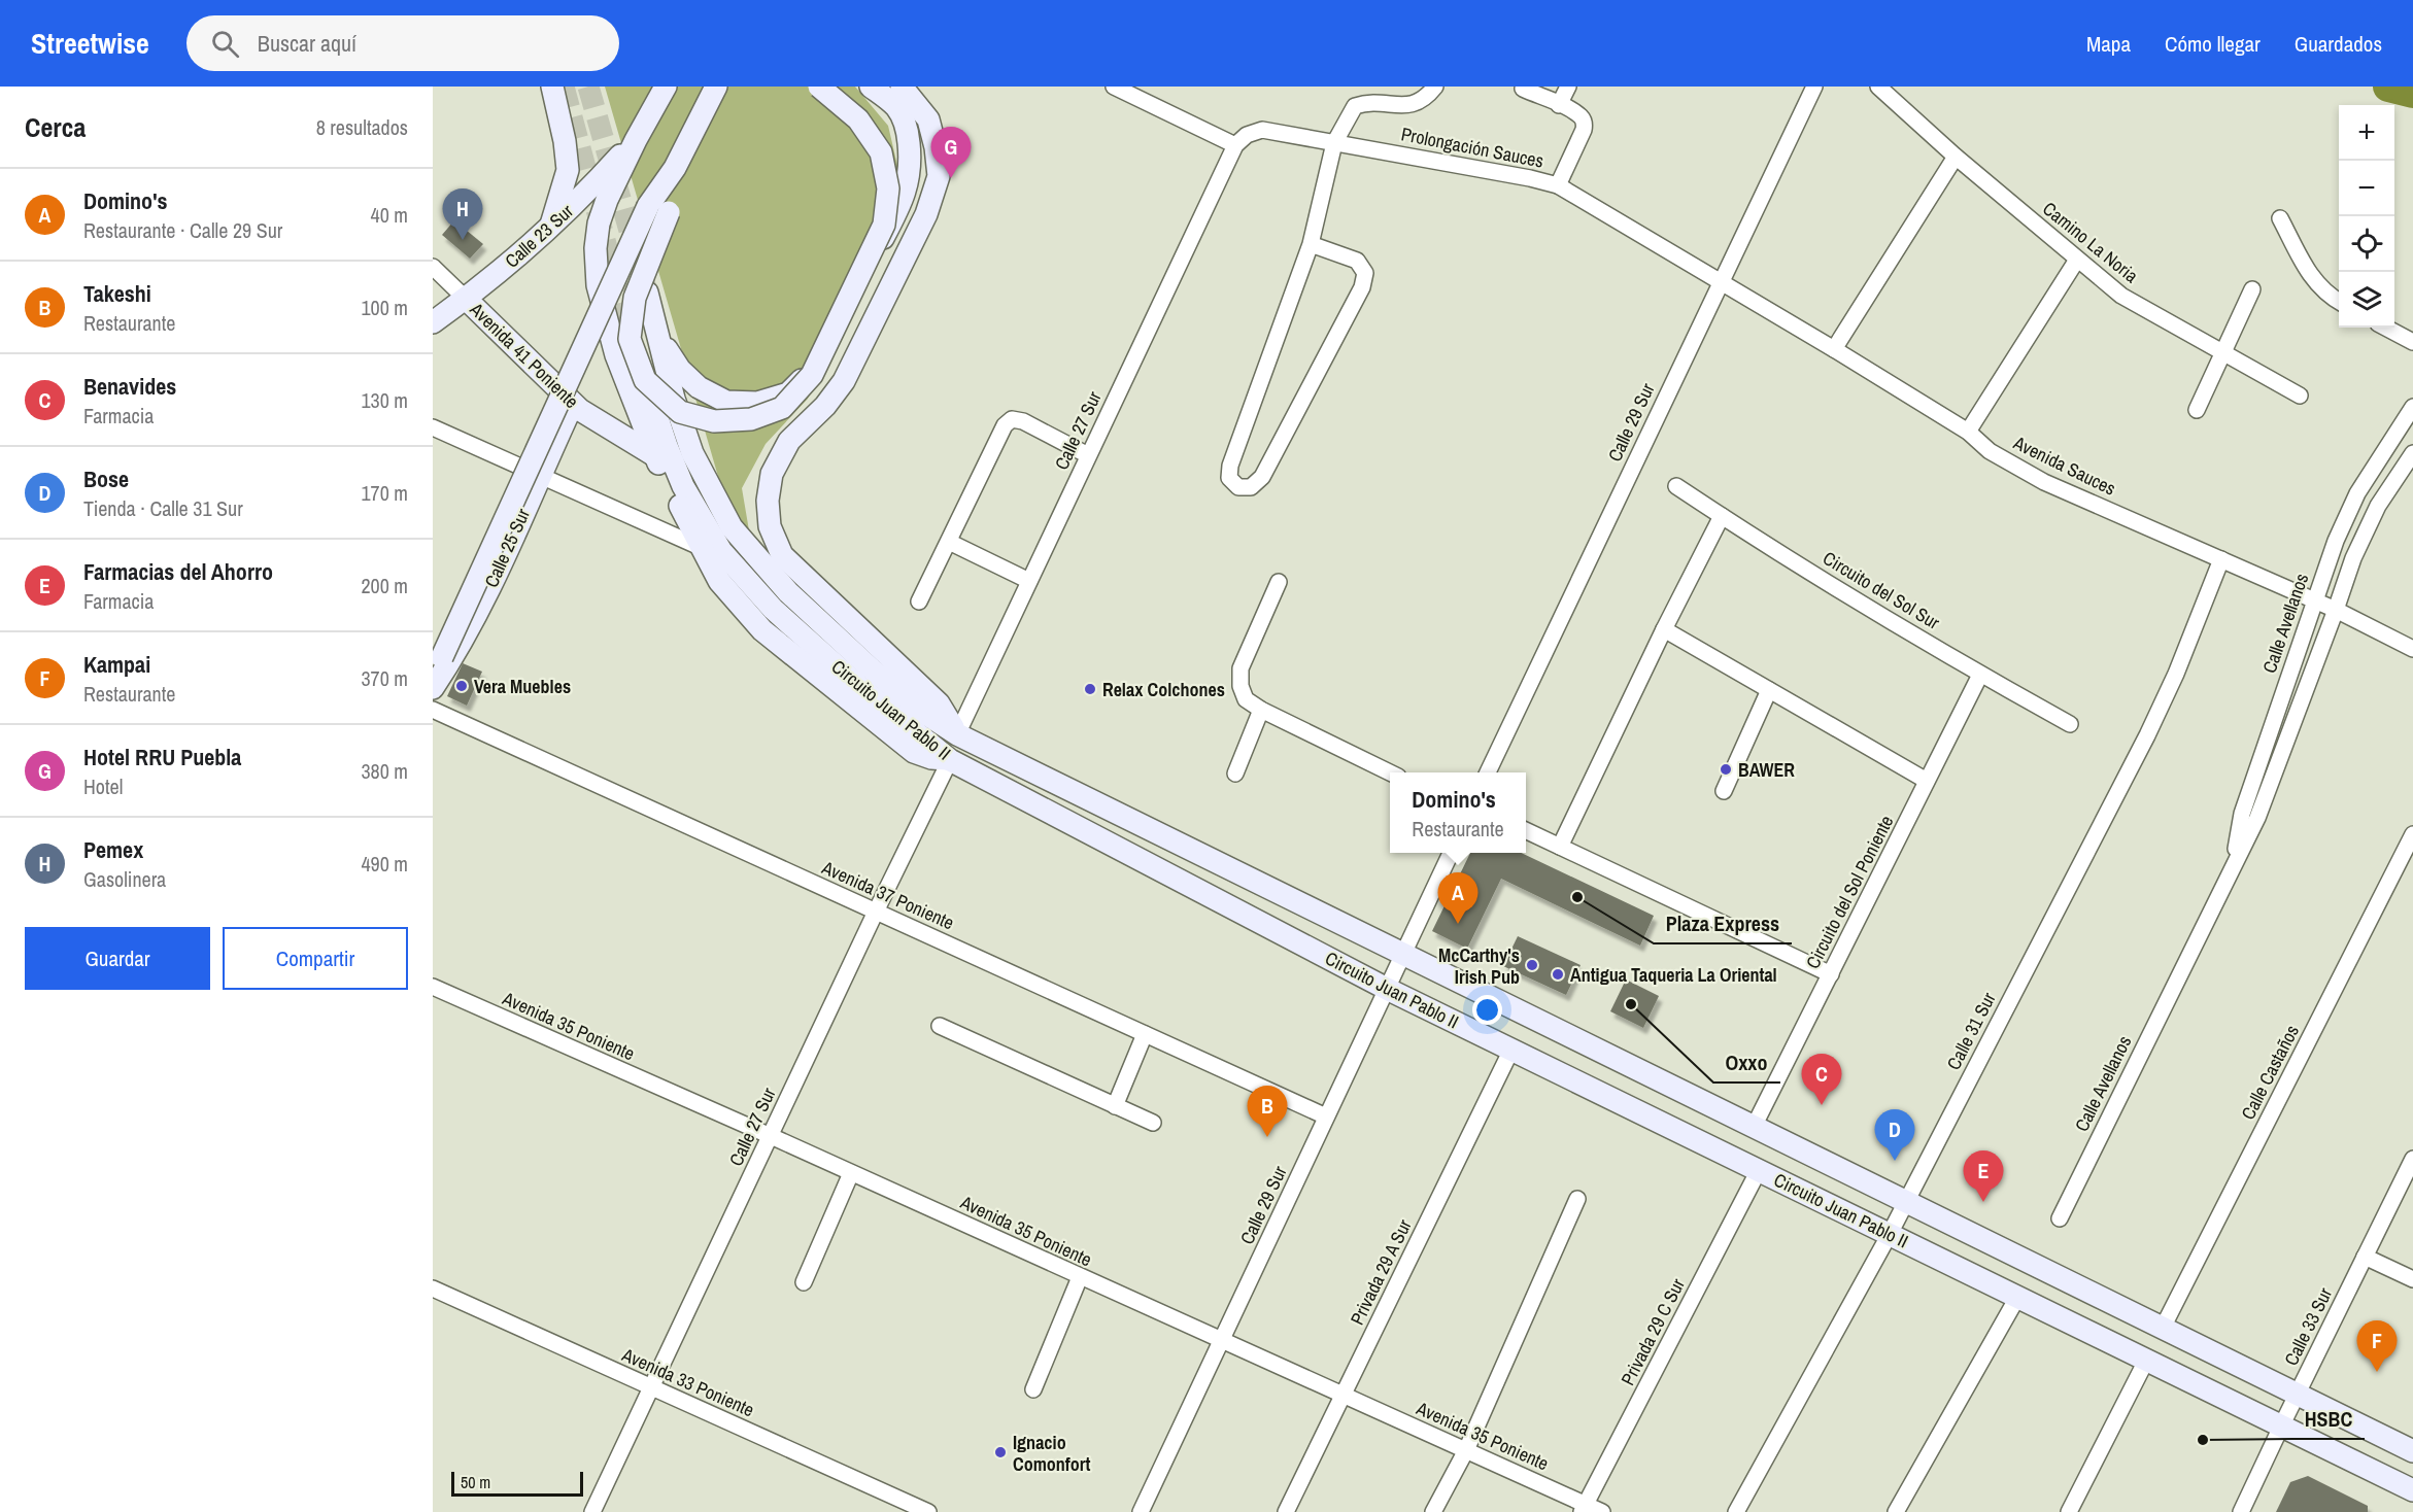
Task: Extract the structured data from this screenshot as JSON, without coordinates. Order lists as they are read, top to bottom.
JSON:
{
  "streets": {
    "main road": [
      "Calle 23 Sur",
      "Avenida 41 Poniente",
      "Calle 25 Sur",
      "Circuito Juan Pablo II"
    ],
    "street": [
      "Prolongación Sauces",
      "Camino La Noria",
      "Calle 29 Sur",
      "Calle 27 Sur",
      "Avenida Sauces",
      "Circuito del Sol Sur",
      "Calle Avellanos",
      "Circuito del Sol Poniente",
      "Avenida 37 Poniente",
      "Avenida 35 Poniente",
      "Calle 31 Sur",
      "Calle Castaños",
      "Privada 29 A Sur",
      "Calle 33 Sur",
      "Privada 29 C Sur",
      "Avenida 33 Poniente"
    ]
  },
  "crossings": [
    ["Prolongación Sauces", "Calle 29 Sur"],
    ["Prolongación Sauces", "Calle 27 Sur"],
    ["Prolongación Sauces", "Avenida Sauces"],
    ["Calle 23 Sur", "Avenida 41 Poniente"],
    ["Avenida 41 Poniente", "Calle 25 Sur"],
    ["Calle 29 Sur", "Avenida Sauces"],
    ["Calle 29 Sur", "Circuito Juan Pablo II"],
    ["Calle 29 Sur", "Avenida 37 Poniente"],
    ["Calle 29 Sur", "Avenida 35 Poniente"],
    ["Calle 27 Sur", "Circuito Juan Pablo II"],
    ["Calle 27 Sur", "Avenida 37 Poniente"],
    ["Calle 27 Sur", "Avenida 35 Poniente"],
    ["Calle 27 Sur", "Avenida 33 Poniente"],
    ["Avenida Sauces", "Calle Avellanos"],
    ["Avenida Sauces", "Calle 31 Sur"],
    ["Circuito del Sol Sur", "Circuito del Sol Poniente"],
    ["Circuito Juan Pablo II", "Circuito del Sol Poniente"],
    ["Circuito Juan Pablo II", "Calle 31 Sur"],
    ["Circuito Juan Pablo II", "Calle Castaños"],
    ["Circuito Juan Pablo II", "Privada 29 A Sur"],
    ["Circuito Juan Pablo II", "Calle 33 Sur"],
    ["Circuito Juan Pablo II", "Privada 29 C Sur"],
    ["Avenida 35 Poniente", "Privada 29 A Sur"],
    ["Avenida 35 Poniente", "Privada 29 C Sur"]
  ],
  "places": [
    "Vera Muebles",
    "Relax Colchones",
    "BAWER",
    "Plaza Express",
    "McCarthy's Irish Pub",
    "Antigua Taqueria La Oriental",
    "Oxxo",
    "HSBC",
    "Ignacio Comonfort"
  ],
  "scale_bar": "50 m",
  "page": {
    "header": "Streetwise",
    "search": "Buscar aquí",
    "nav": ["Mapa", "Cómo llegar", "Guardados"],
    "heading": ["Cerca", "8 resultados"],
    "map_buttons": ["+", "−"],
    "pins": [
      "G",
      "H",
      "A",
      "C",
      "B",
      "D",
      "E",
      "F"
    ],
    "list": [
      {
        "mark": "A",
        "name": "Domino's",
        "note": "Restaurante · Calle 29 Sur",
        "value": "40 m"
      },
      {
        "mark": "B",
        "name": "Takeshi",
        "note": "Restaurante",
        "value": "100 m"
      },
      {
        "mark": "C",
        "name": "Benavides",
        "note": "Farmacia",
        "value": "130 m"
      },
      {
        "mark": "D",
        "name": "Bose",
        "note": "Tienda · Calle 31 Sur",
        "value": "170 m"
      },
      {
        "mark": "E",
        "name": "Farmacias del Ahorro",
        "note": "Farmacia",
        "value": "200 m"
      },
      {
        "mark": "F",
        "name": "Kampai",
        "note": "Restaurante",
        "value": "370 m"
      },
      {
        "mark": "G",
        "name": "Hotel RRU Puebla",
        "note": "Hotel",
        "value": "380 m"
      },
      {
        "mark": "H",
        "name": "Pemex",
        "note": "Gasolinera",
        "value": "490 m"
      }
    ],
    "popup": ["Domino's", "Restaurante"],
    "buttons": ["Guardar", "Compartir"],
    "scale": "50 m"
  }
}
